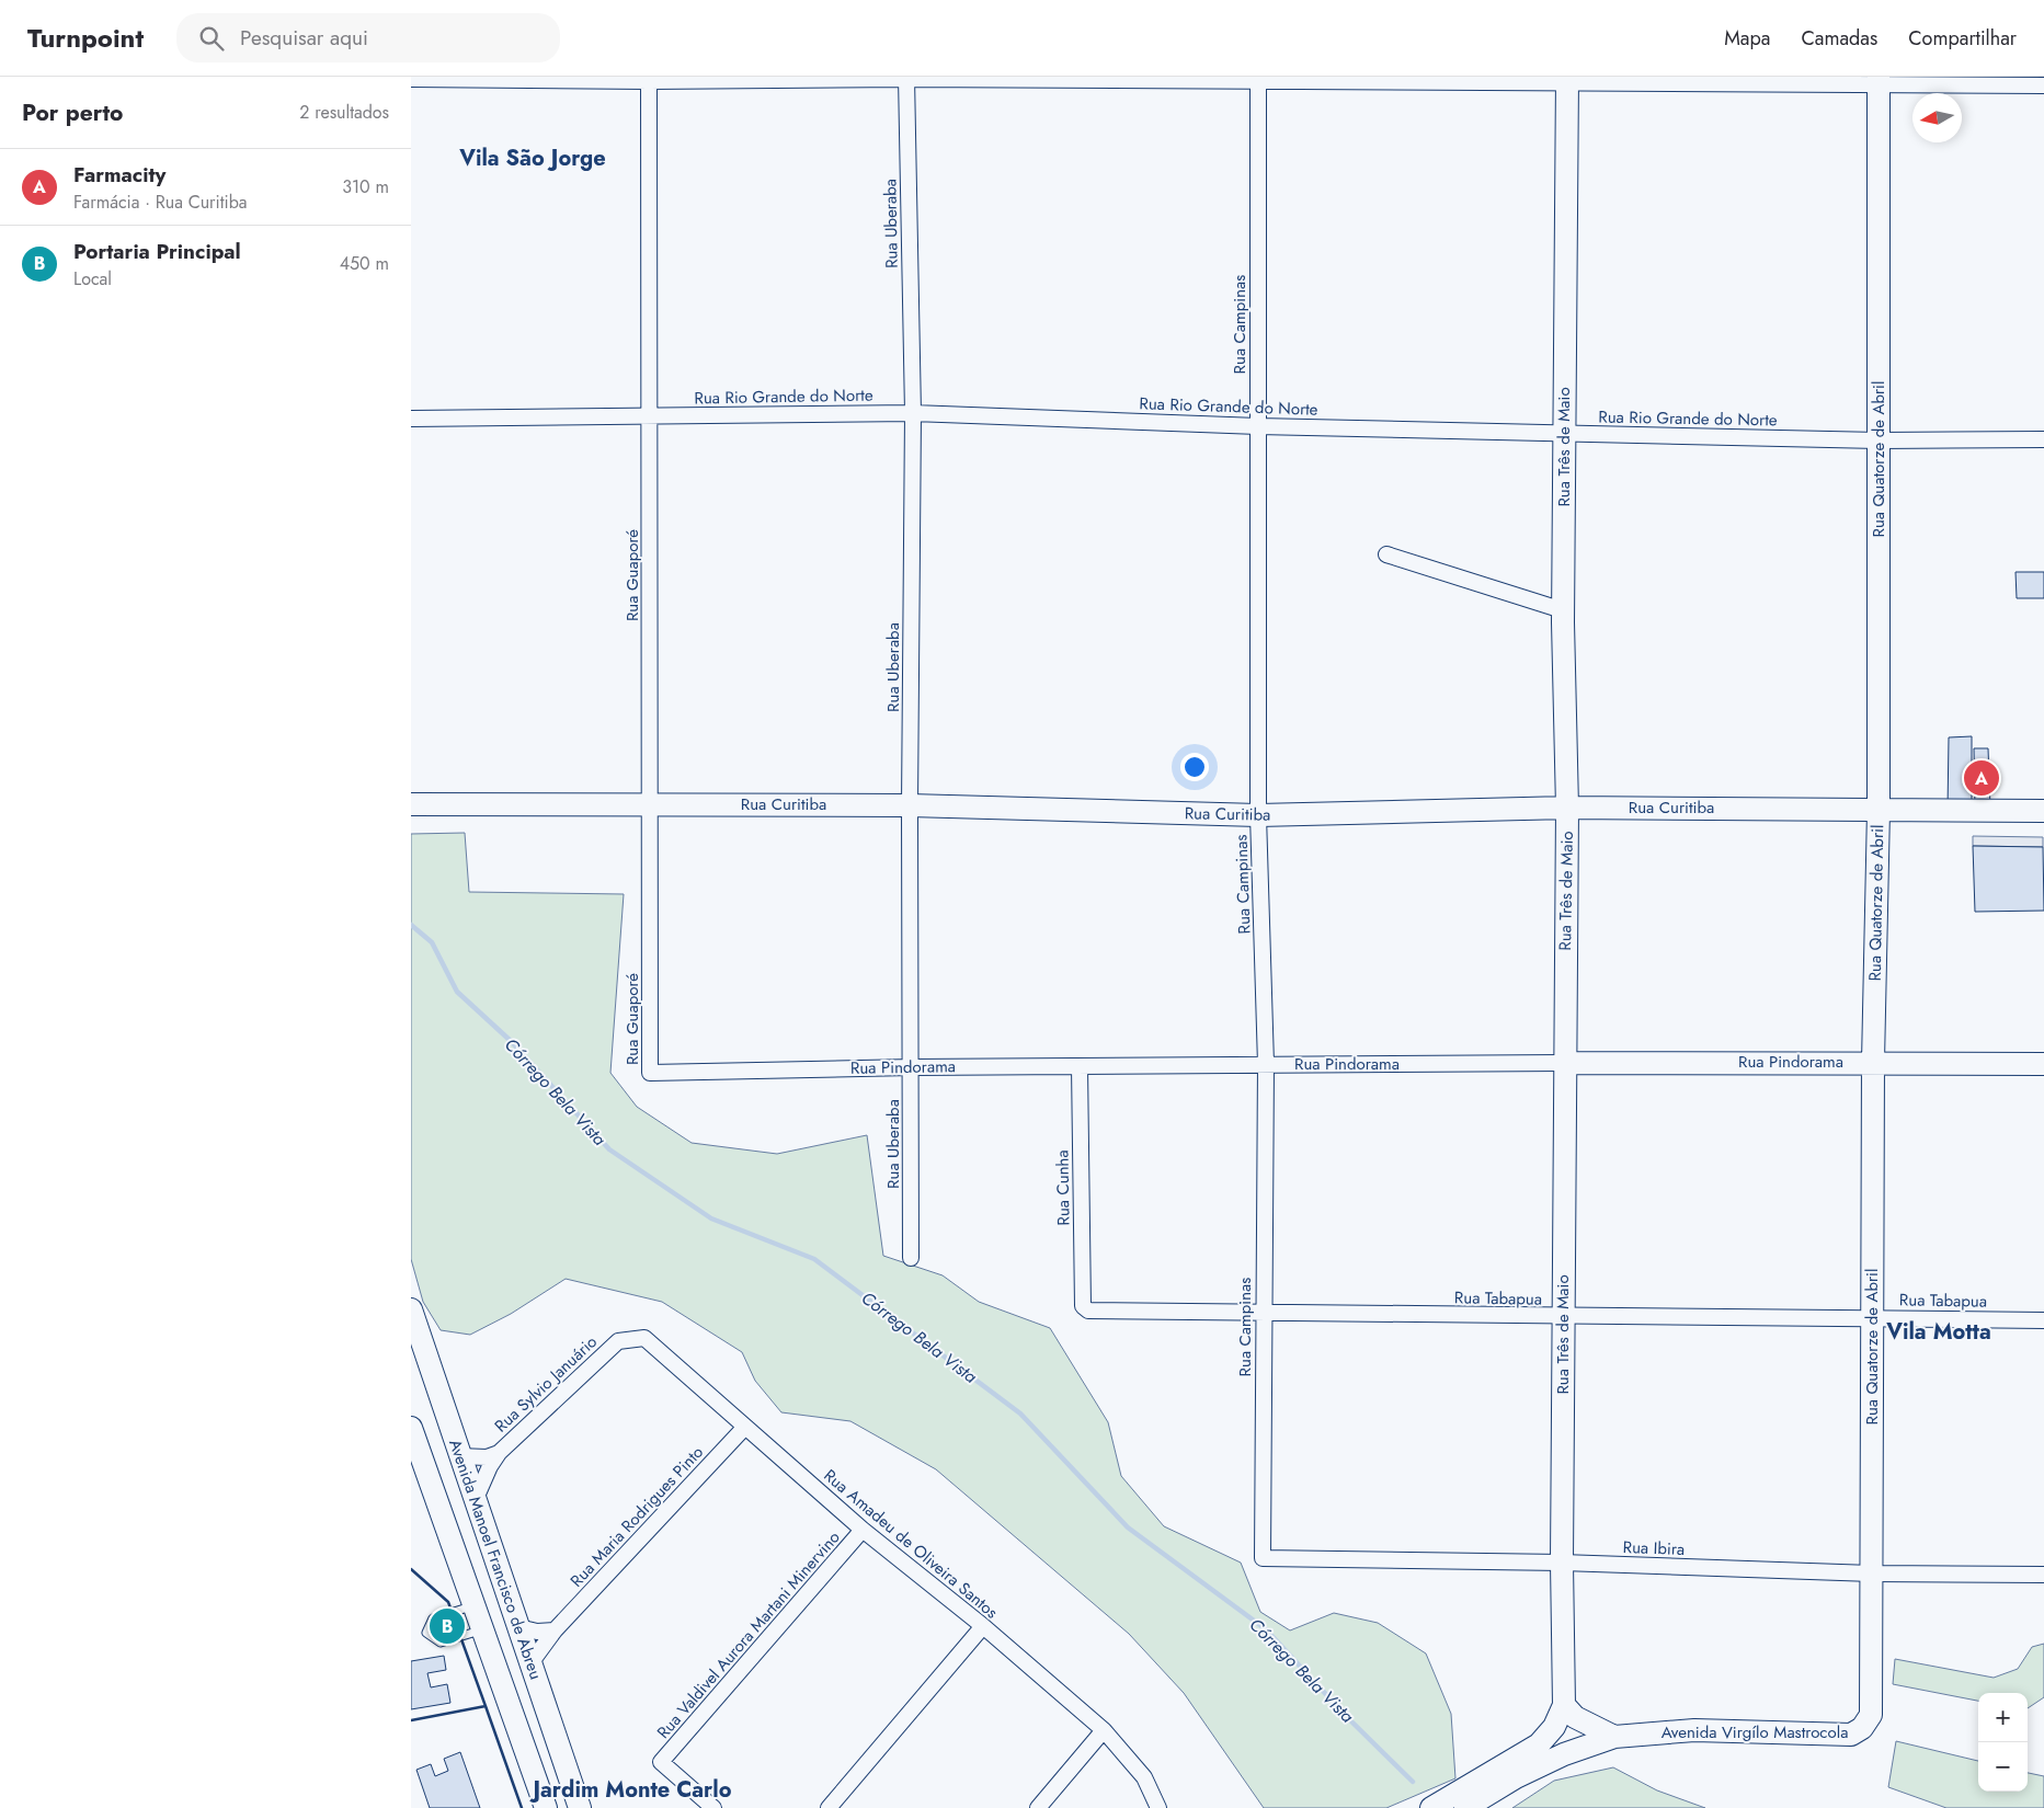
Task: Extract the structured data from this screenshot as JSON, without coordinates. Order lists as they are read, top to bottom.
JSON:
{
  "streets": {
    "street": [
      "Rua Uberaba",
      "Rua Campinas",
      "Rua Rio Grande do Norte",
      "Rua Três de Maio",
      "Rua Quatorze de Abril",
      "Rua Guaporé",
      "Rua Curitiba",
      "Rua Pindorama",
      "Rua Cunha",
      "Rua Tabapua",
      "Rua Sylvio Januário",
      "Rua Maria Rodrigues Pinto",
      "Rua Amadeu de Oliveira Santos",
      "Rua Ibira",
      "Avenida Manoel Francisco de Abreu",
      "Rua Valdivel Aurora Martani Minervino",
      "Avenida Virgílo Mastrocola"
    ]
  },
  "crossings": [
    ["Rua Uberaba", "Rua Rio Grande do Norte"],
    ["Rua Uberaba", "Rua Curitiba"],
    ["Rua Uberaba", "Rua Pindorama"],
    ["Rua Campinas", "Rua Rio Grande do Norte"],
    ["Rua Campinas", "Rua Curitiba"],
    ["Rua Campinas", "Rua Pindorama"],
    ["Rua Campinas", "Rua Tabapua"],
    ["Rua Campinas", "Rua Ibira"],
    ["Rua Rio Grande do Norte", "Rua Três de Maio"],
    ["Rua Rio Grande do Norte", "Rua Quatorze de Abril"],
    ["Rua Rio Grande do Norte", "Rua Guaporé"],
    ["Rua Três de Maio", "Rua Curitiba"],
    ["Rua Três de Maio", "Rua Pindorama"],
    ["Rua Três de Maio", "Rua Tabapua"],
    ["Rua Três de Maio", "Rua Ibira"],
    ["Rua Quatorze de Abril", "Rua Curitiba"],
    ["Rua Quatorze de Abril", "Rua Pindorama"],
    ["Rua Quatorze de Abril", "Rua Tabapua"],
    ["Rua Quatorze de Abril", "Rua Ibira"],
    ["Rua Quatorze de Abril", "Avenida Virgílo Mastrocola"],
    ["Rua Guaporé", "Rua Curitiba"],
    ["Rua Guaporé", "Rua Pindorama"],
    ["Rua Pindorama", "Rua Cunha"],
    ["Rua Cunha", "Rua Tabapua"],
    ["Rua Sylvio Januário", "Rua Amadeu de Oliveira Santos"],
    ["Rua Sylvio Januário", "Avenida Manoel Francisco de Abreu"],
    ["Rua Maria Rodrigues Pinto", "Rua Amadeu de Oliveira Santos"],
    ["Rua Maria Rodrigues Pinto", "Avenida Manoel Francisco de Abreu"],
    ["Rua Amadeu de Oliveira Santos", "Rua Valdivel Aurora Martani Minervino"]
  ],
  "districts": ["Vila São Jorge", "Vila Motta", "Jardim Monte Carlo"],
  "water": ["Córrego Bela Vista"],
  "north": "left",
  "page": {
    "header": "Turnpoint",
    "search": "Pesquisar aqui",
    "nav": ["Mapa", "Camadas", "Compartilhar"],
    "heading": ["Por perto", "2 resultados"],
    "list": [
      {
        "mark": "A",
        "name": "Farmacity",
        "note": "Farmácia · Rua Curitiba",
        "value": "310 m"
      },
      {
        "mark": "B",
        "name": "Portaria Principal",
        "note": "Local",
        "value": "450 m"
      }
    ],
    "pins": ["A", "B"],
    "map_buttons": ["+", "−"]
  }
}
